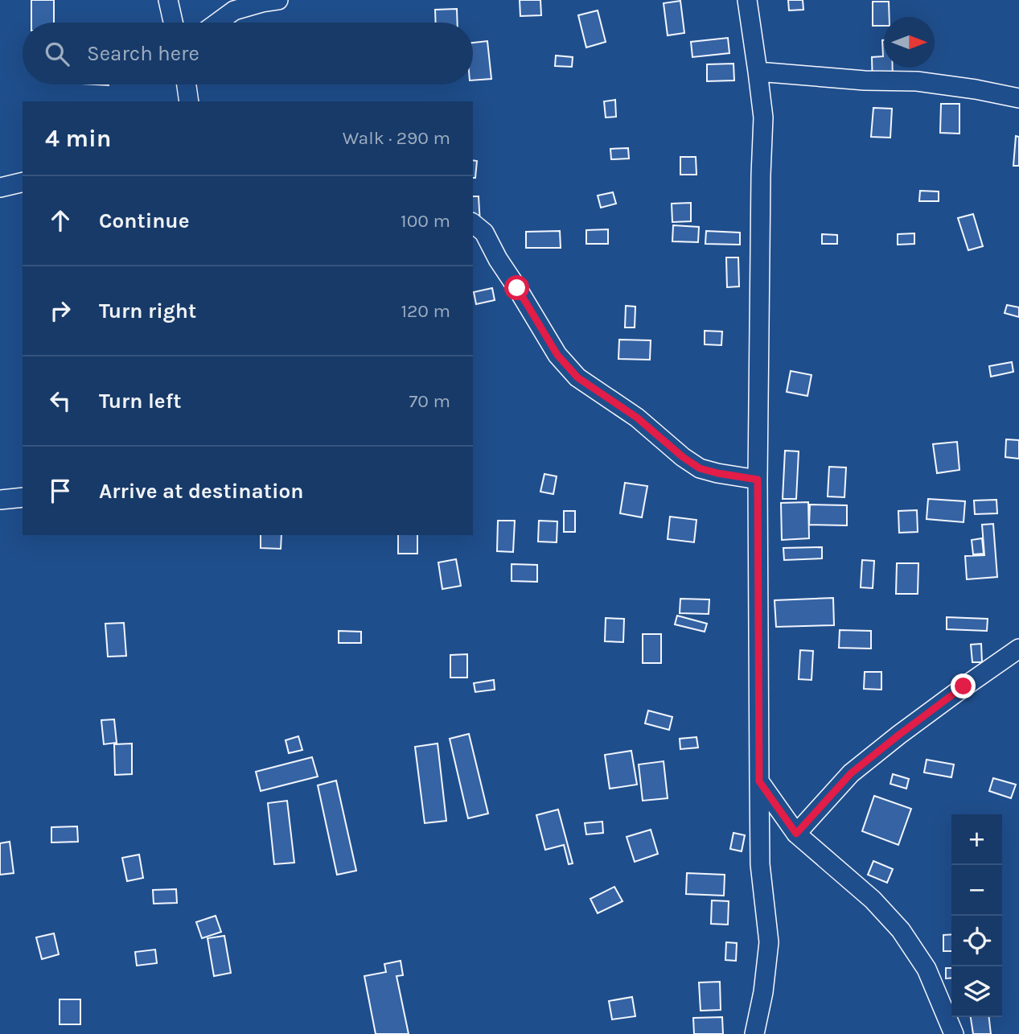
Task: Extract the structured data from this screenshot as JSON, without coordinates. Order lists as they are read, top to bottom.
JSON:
{
  "north": "right",
  "page": {
    "search": "Search here",
    "heading": ["4 min", "Walk · 290 m"],
    "list": [
      ["Continue", "100 m"],
      ["Turn right", "120 m"],
      ["Turn left", "70 m"],
      "Arrive at destination"
    ],
    "map_buttons": ["+", "−"]
  }
}
